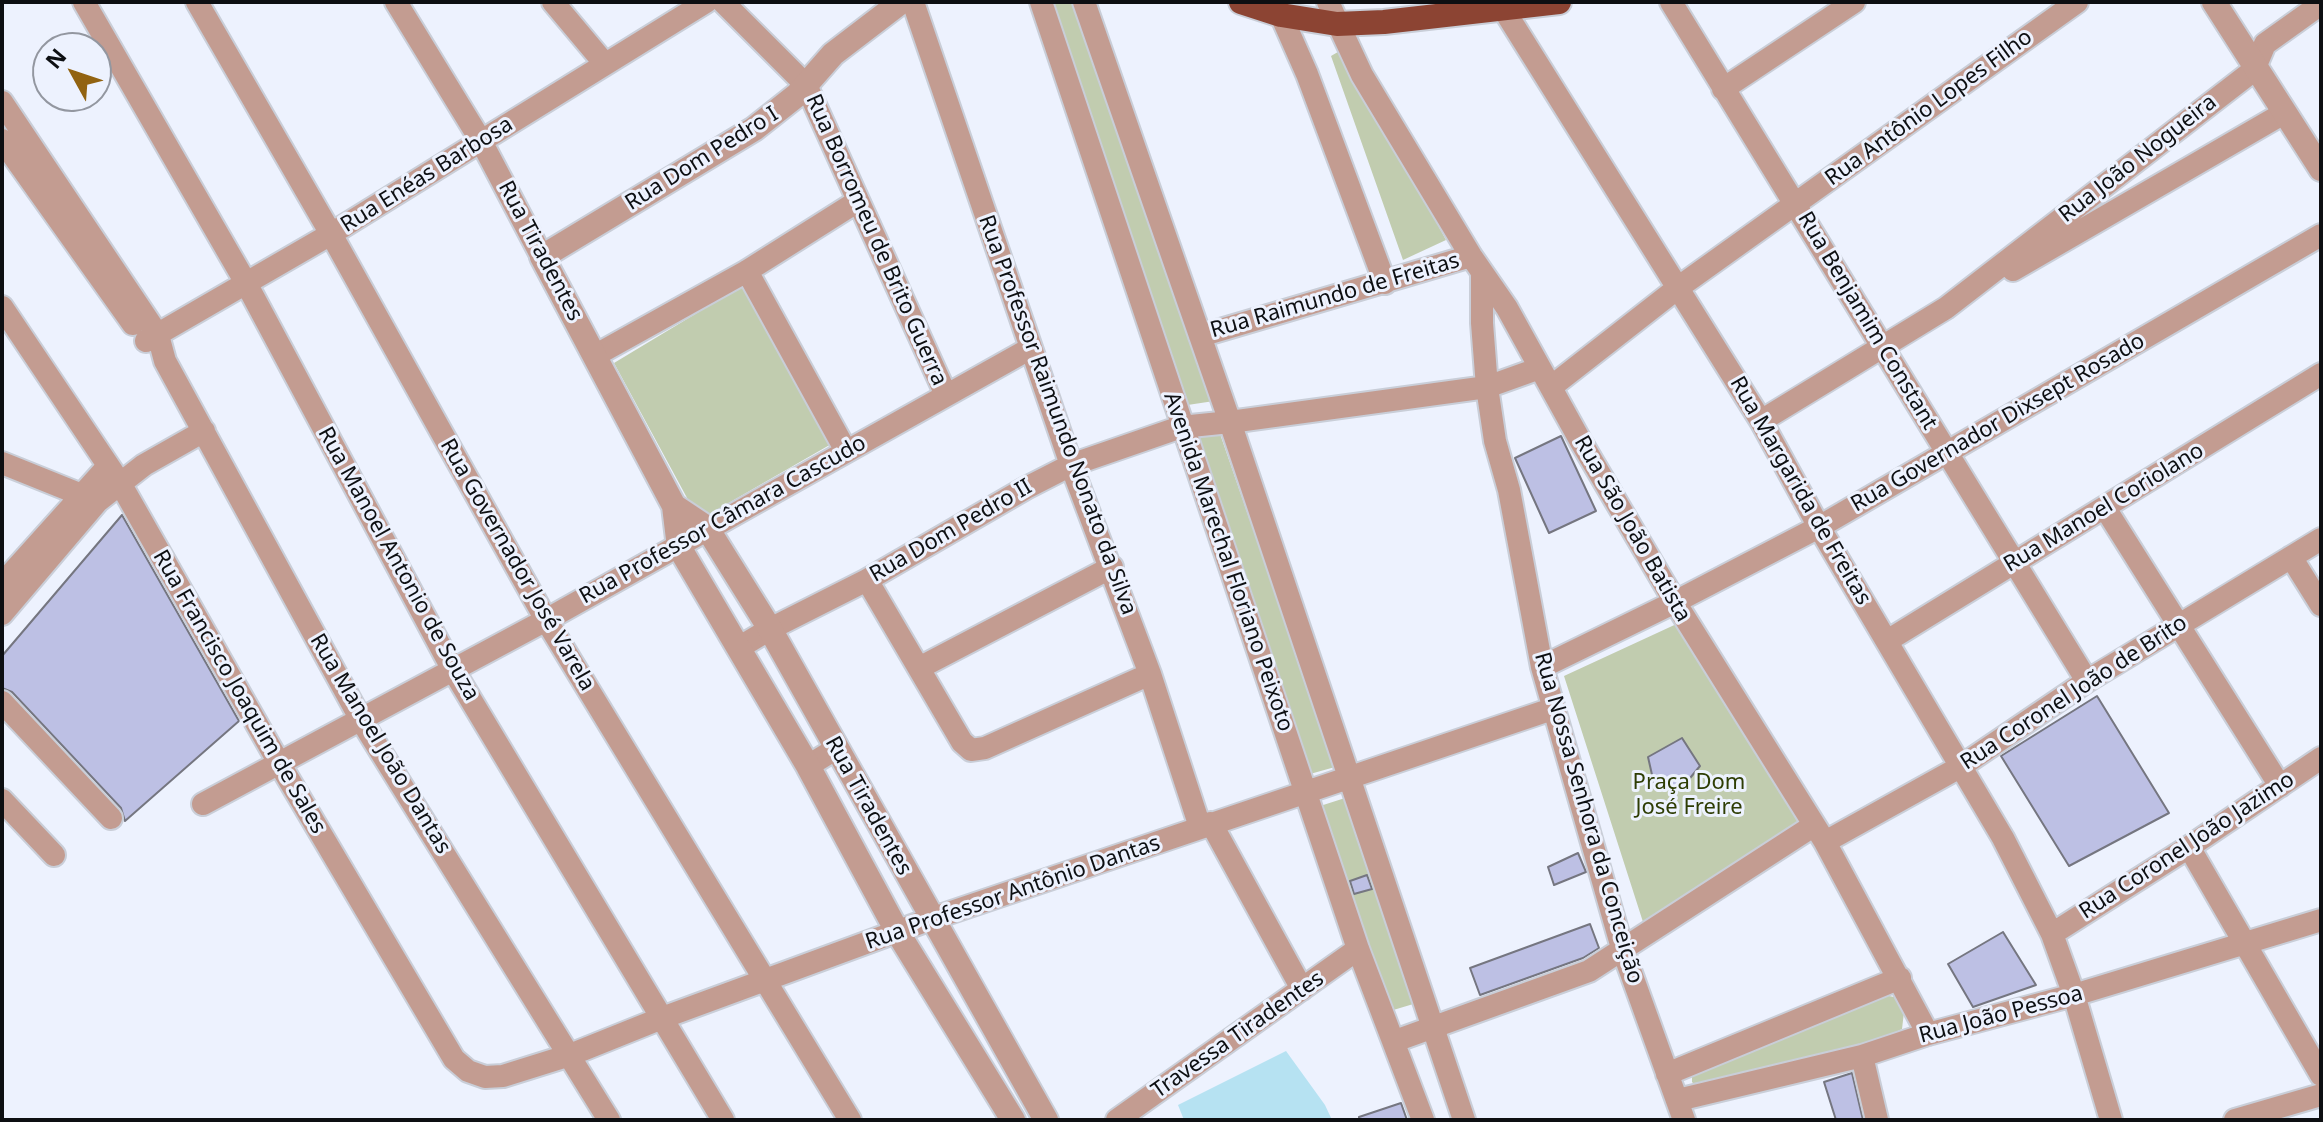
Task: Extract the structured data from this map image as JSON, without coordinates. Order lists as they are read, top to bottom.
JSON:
{
  "streets": {
    "street": [
      "Rua Antônio Lopes Filho",
      "Rua Dom Pedro I",
      "Rua João Nogueira",
      "Rua Enéas Barbosa",
      "Rua Borromeu de Brito Guerra",
      "Rua Tiradentes",
      "Rua Raimundo de Freitas",
      "Rua Benjamim Constant",
      "Rua Professor Raimundo Nonato da Silva",
      "Rua Governador Dixsept Rosado",
      "Rua Margarida de Freitas",
      "Rua Manoel Coriolano",
      "Rua Professor Câmara Cascudo",
      "Rua São João Batista",
      "Rua Dom Pedro II",
      "Avenida Marechal Floriano Peixoto",
      "Rua Manoel Antonio de Souza",
      "Rua Governador José Varela",
      "Rua Francisco Joaquim de Sales",
      "Rua Coronel João de Brito",
      "Rua Manoel João Dantas",
      "Rua Nossa Senhora da Conceição",
      "Rua Coronel João Jazimo",
      "Rua Professor Antônio Dantas",
      "Rua João Pessoa",
      "Travessa Tiradentes"
    ]
  },
  "crossings": [
    ["Rua Antônio Lopes Filho", "Rua Benjamim Constant"],
    ["Rua Antônio Lopes Filho", "Rua Margarida de Freitas"],
    ["Rua Antônio Lopes Filho", "Rua São João Batista"],
    ["Rua Antônio Lopes Filho", "Rua Dom Pedro II"],
    ["Rua Antônio Lopes Filho", "Rua Nossa Senhora da Conceição"],
    ["Rua Dom Pedro I", "Rua Borromeu de Brito Guerra"],
    ["Rua Dom Pedro I", "Rua Tiradentes"],
    ["Rua Dom Pedro I", "Rua Professor Raimundo Nonato da Silva"],
    ["Rua João Nogueira", "Rua Benjamim Constant"],
    ["Rua João Nogueira", "Rua Margarida de Freitas"],
    ["Rua Enéas Barbosa", "Rua Tiradentes"],
    ["Rua Enéas Barbosa", "Rua Manoel Antonio de Souza"],
    ["Rua Enéas Barbosa", "Rua Governador José Varela"],
    ["Rua Enéas Barbosa", "Rua Manoel João Dantas"],
    ["Rua Borromeu de Brito Guerra", "Rua Professor Câmara Cascudo"],
    ["Rua Tiradentes", "Rua Professor Câmara Cascudo"],
    ["Rua Tiradentes", "Rua Dom Pedro II"],
    ["Rua Tiradentes", "Rua Professor Antônio Dantas"],
    ["Rua Raimundo de Freitas", "Rua São João Batista"],
    ["Rua Raimundo de Freitas", "Avenida Marechal Floriano Peixoto"],
    ["Rua Raimundo de Freitas", "Rua Nossa Senhora da Conceição"],
    ["Rua Benjamim Constant", "Rua Governador Dixsept Rosado"],
    ["Rua Benjamim Constant", "Rua Manoel Coriolano"],
    ["Rua Benjamim Constant", "Rua Coronel João de Brito"],
    ["Rua Professor Raimundo Nonato da Silva", "Rua Professor Câmara Cascudo"],
    ["Rua Professor Raimundo Nonato da Silva", "Rua Dom Pedro II"],
    ["Rua Professor Raimundo Nonato da Silva", "Rua Professor Antônio Dantas"],
    ["Rua Professor Raimundo Nonato da Silva", "Travessa Tiradentes"],
    ["Rua Governador Dixsept Rosado", "Rua Margarida de Freitas"],
    ["Rua Governador Dixsept Rosado", "Rua São João Batista"],
    ["Rua Governador Dixsept Rosado", "Rua Nossa Senhora da Conceição"],
    ["Rua Margarida de Freitas", "Rua Manoel Coriolano"],
    ["Rua Margarida de Freitas", "Rua Coronel João de Brito"],
    ["Rua Margarida de Freitas", "Rua Coronel João Jazimo"],
    ["Rua Margarida de Freitas", "Rua João Pessoa"],
    ["Rua Professor Câmara Cascudo", "Rua Manoel Antonio de Souza"],
    ["Rua Professor Câmara Cascudo", "Rua Governador José Varela"],
    ["Rua Professor Câmara Cascudo", "Rua Francisco Joaquim de Sales"],
    ["Rua Professor Câmara Cascudo", "Rua Manoel João Dantas"],
    ["Rua São João Batista", "Rua Coronel João de Brito"],
    ["Rua São João Batista", "Rua Nossa Senhora da Conceição"],
    ["Rua São João Batista", "Rua João Pessoa"],
    ["Rua Dom Pedro II", "Avenida Marechal Floriano Peixoto"],
    ["Rua Dom Pedro II", "Rua Nossa Senhora da Conceição"],
    ["Avenida Marechal Floriano Peixoto", "Rua Coronel João de Brito"],
    ["Avenida Marechal Floriano Peixoto", "Rua Professor Antônio Dantas"],
    ["Avenida Marechal Floriano Peixoto", "Travessa Tiradentes"],
    ["Rua Manoel Antonio de Souza", "Rua Professor Antônio Dantas"],
    ["Rua Governador José Varela", "Rua Professor Antônio Dantas"],
    ["Rua Francisco Joaquim de Sales", "Rua Professor Antônio Dantas"],
    ["Rua Coronel João de Brito", "Rua Nossa Senhora da Conceição"],
    ["Rua Manoel João Dantas", "Rua Professor Antônio Dantas"],
    ["Rua Nossa Senhora da Conceição", "Rua Professor Antônio Dantas"],
    ["Rua Nossa Senhora da Conceição", "Rua João Pessoa"]
  ],
  "parks": ["Praça Dom José Freire"],
  "north": "top left"
}
